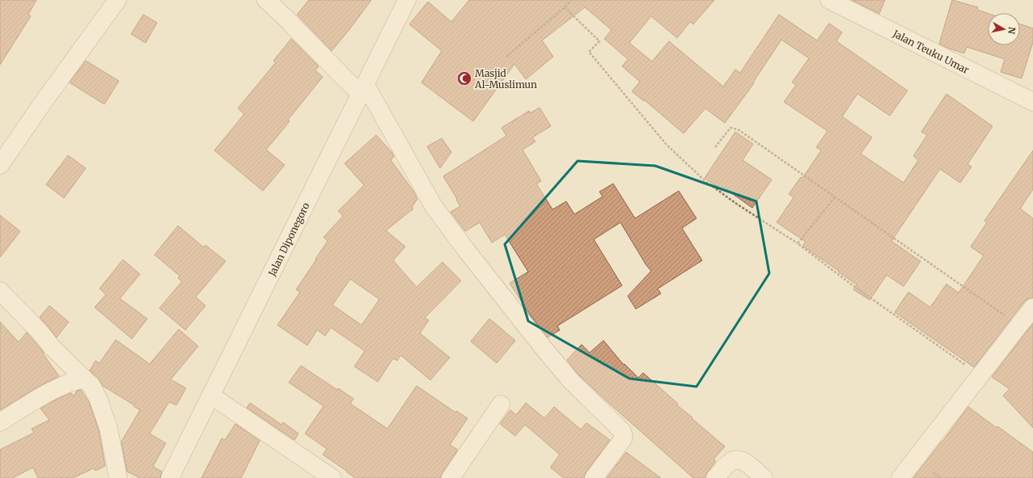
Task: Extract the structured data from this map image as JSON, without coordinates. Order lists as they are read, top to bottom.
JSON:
{
  "streets": {
    "street": ["Jalan Teuku Umar", "Jalan Diponegoro"]
  },
  "places": {
    "mosque": ["Masjid Al-Muslimun"]
  },
  "north": "right"
}
